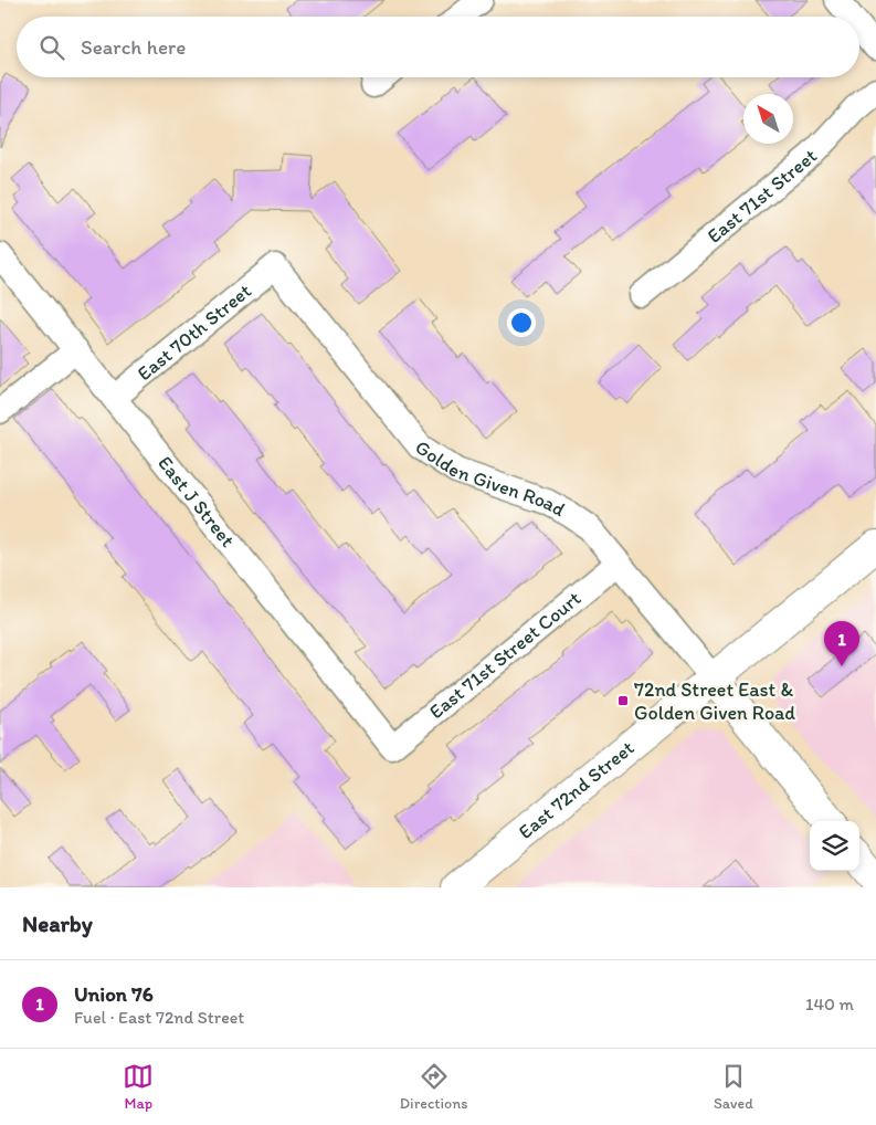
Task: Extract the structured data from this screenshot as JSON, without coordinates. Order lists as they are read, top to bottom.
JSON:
{
  "streets": {
    "main road": ["East 72nd Street"],
    "street": [
      "East 71st Street",
      "East 70th Street",
      "Golden Given Road",
      "East J Street",
      "East 71st Street Court"
    ]
  },
  "crossings": [
    ["East 70th Street", "Golden Given Road"],
    ["East 70th Street", "East J Street"],
    ["Golden Given Road", "East 71st Street Court"],
    ["Golden Given Road", "East 72nd Street"],
    ["East J Street", "East 71st Street Court"]
  ],
  "places": {
    "transit": ["72nd Street East & Golden Given Road"]
  },
  "north": "top left",
  "page": {
    "search": "Search here",
    "pins": "1",
    "heading": "Nearby",
    "list": [
      {
        "mark": "1",
        "name": "Union 76",
        "note": "Fuel · East 72nd Street",
        "value": "140 m"
      }
    ],
    "nav": ["Map", "Directions", "Saved"]
  }
}
